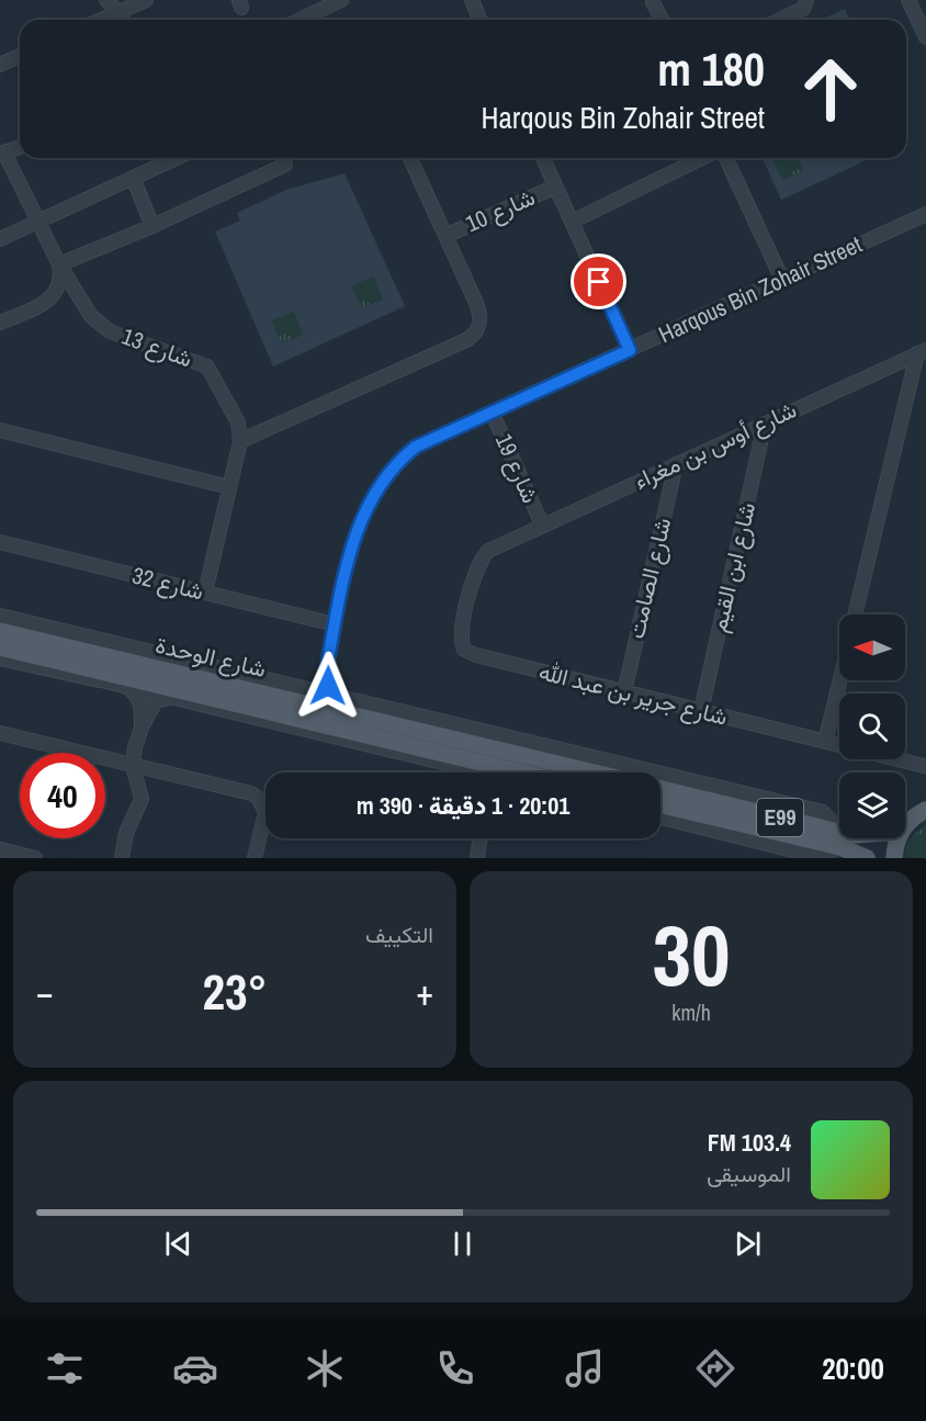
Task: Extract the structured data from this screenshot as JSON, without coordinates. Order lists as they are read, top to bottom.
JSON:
{
  "streets": {
    "main road": ["شارع الوحدة", "E99"],
    "street": [
      "شارع 10",
      "Harqous Bin Zohair Street",
      "شارع 13",
      "شارع أوس بن مغراء",
      "شارع 19",
      "شارع ابن القيم",
      "شارع الصامت",
      "شارع 32",
      "شارع جرير بن عبد الله"
    ]
  },
  "crossings": [
    ["Harqous Bin Zohair Street", "شارع 19"],
    ["Harqous Bin Zohair Street", "شارع 32"],
    ["شارع 13", "شارع 32"],
    ["شارع أوس بن مغراء", "شارع 19"],
    ["شارع أوس بن مغراء", "شارع ابن القيم"],
    ["شارع أوس بن مغراء", "شارع الصامت"],
    ["شارع أوس بن مغراء", "شارع جرير بن عبد الله"],
    ["شارع ابن القيم", "شارع جرير بن عبد الله"],
    ["شارع الصامت", "شارع جرير بن عبد الله"]
  ],
  "north": "left",
  "page": {
    "turn": ["180 m", "Harqous Bin Zohair Street"],
    "limit": "40",
    "trip": "20:01 · 1 دقيقة · 390 m",
    "tile": [
      ["30", "km/h"],
      "التكييف"
    ],
    "heat": ["−", "23°", "+"],
    "song": ["103.4 FM", "الموسيقى"],
    "tabs": "20:00"
  }
}
